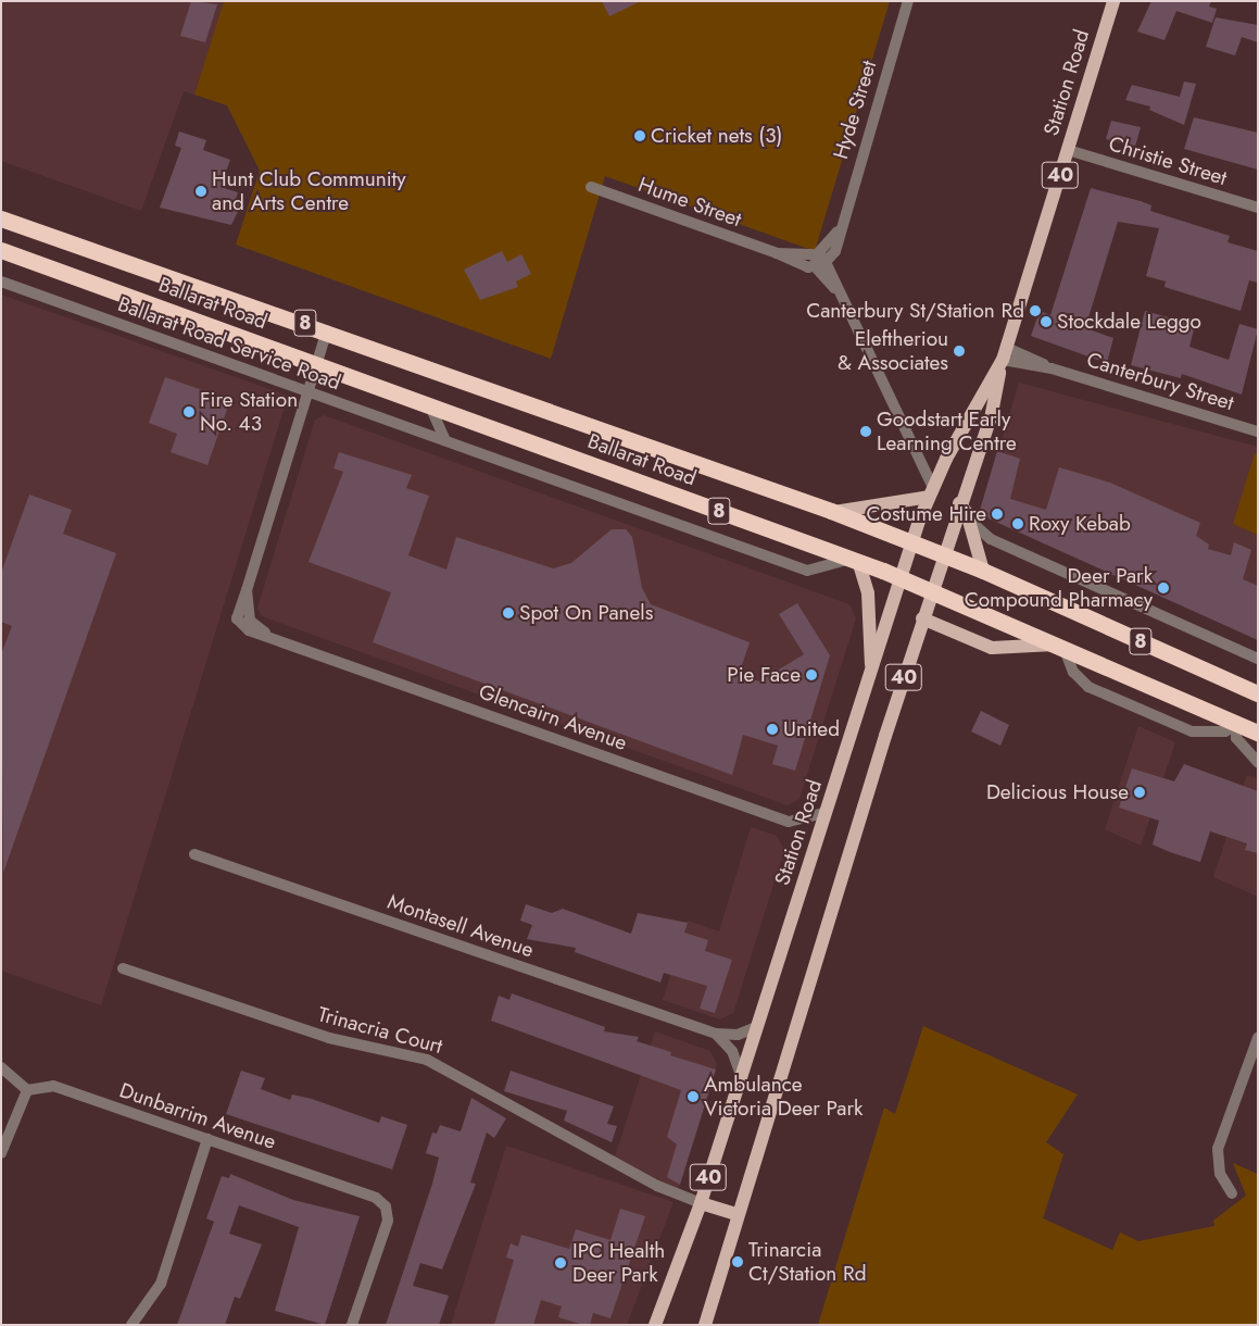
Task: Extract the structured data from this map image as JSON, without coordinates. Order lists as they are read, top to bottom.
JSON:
{
  "streets": {
    "highway": ["Ballarat Road", "8"],
    "main road": ["Station Road", "40"],
    "street": [
      "Hyde Street",
      "Christie Street",
      "Hume Street",
      "Ballarat Road Service Road",
      "Canterbury Street",
      "Glencairn Avenue",
      "Montasell Avenue",
      "Trinacria Court",
      "Dunbarrim Avenue"
    ]
  },
  "crossings": [
    ["Station Road", "Christie Street"],
    ["Station Road", "Hume Street"],
    ["Station Road", "Ballarat Road"],
    ["Station Road", "Canterbury Street"],
    ["Station Road", "Glencairn Avenue"],
    ["Station Road", "Montasell Avenue"],
    ["Station Road", "Trinacria Court"],
    ["Hyde Street", "Hume Street"],
    ["Ballarat Road", "Ballarat Road Service Road"],
    ["Ballarat Road", "Glencairn Avenue"],
    ["Ballarat Road Service Road", "Glencairn Avenue"]
  ],
  "places": [
    "Cricket nets (3)",
    "Hunt Club Community and Arts Centre",
    "Canterbury St/Station Rd",
    "Stockdale Leggo",
    "Eleftheriou & Associates",
    "Fire Station No. 43",
    "Goodstart Early Learning Centre",
    "Costume Hire",
    "Roxy Kebab",
    "Deer Park Compound Pharmacy",
    "Spot On Panels",
    "Pie Face",
    "United",
    "Delicious House",
    "Ambulance Victoria Deer Park",
    "Trinarcia Ct/Station Rd",
    "IPC Health Deer Park"
  ]
}
